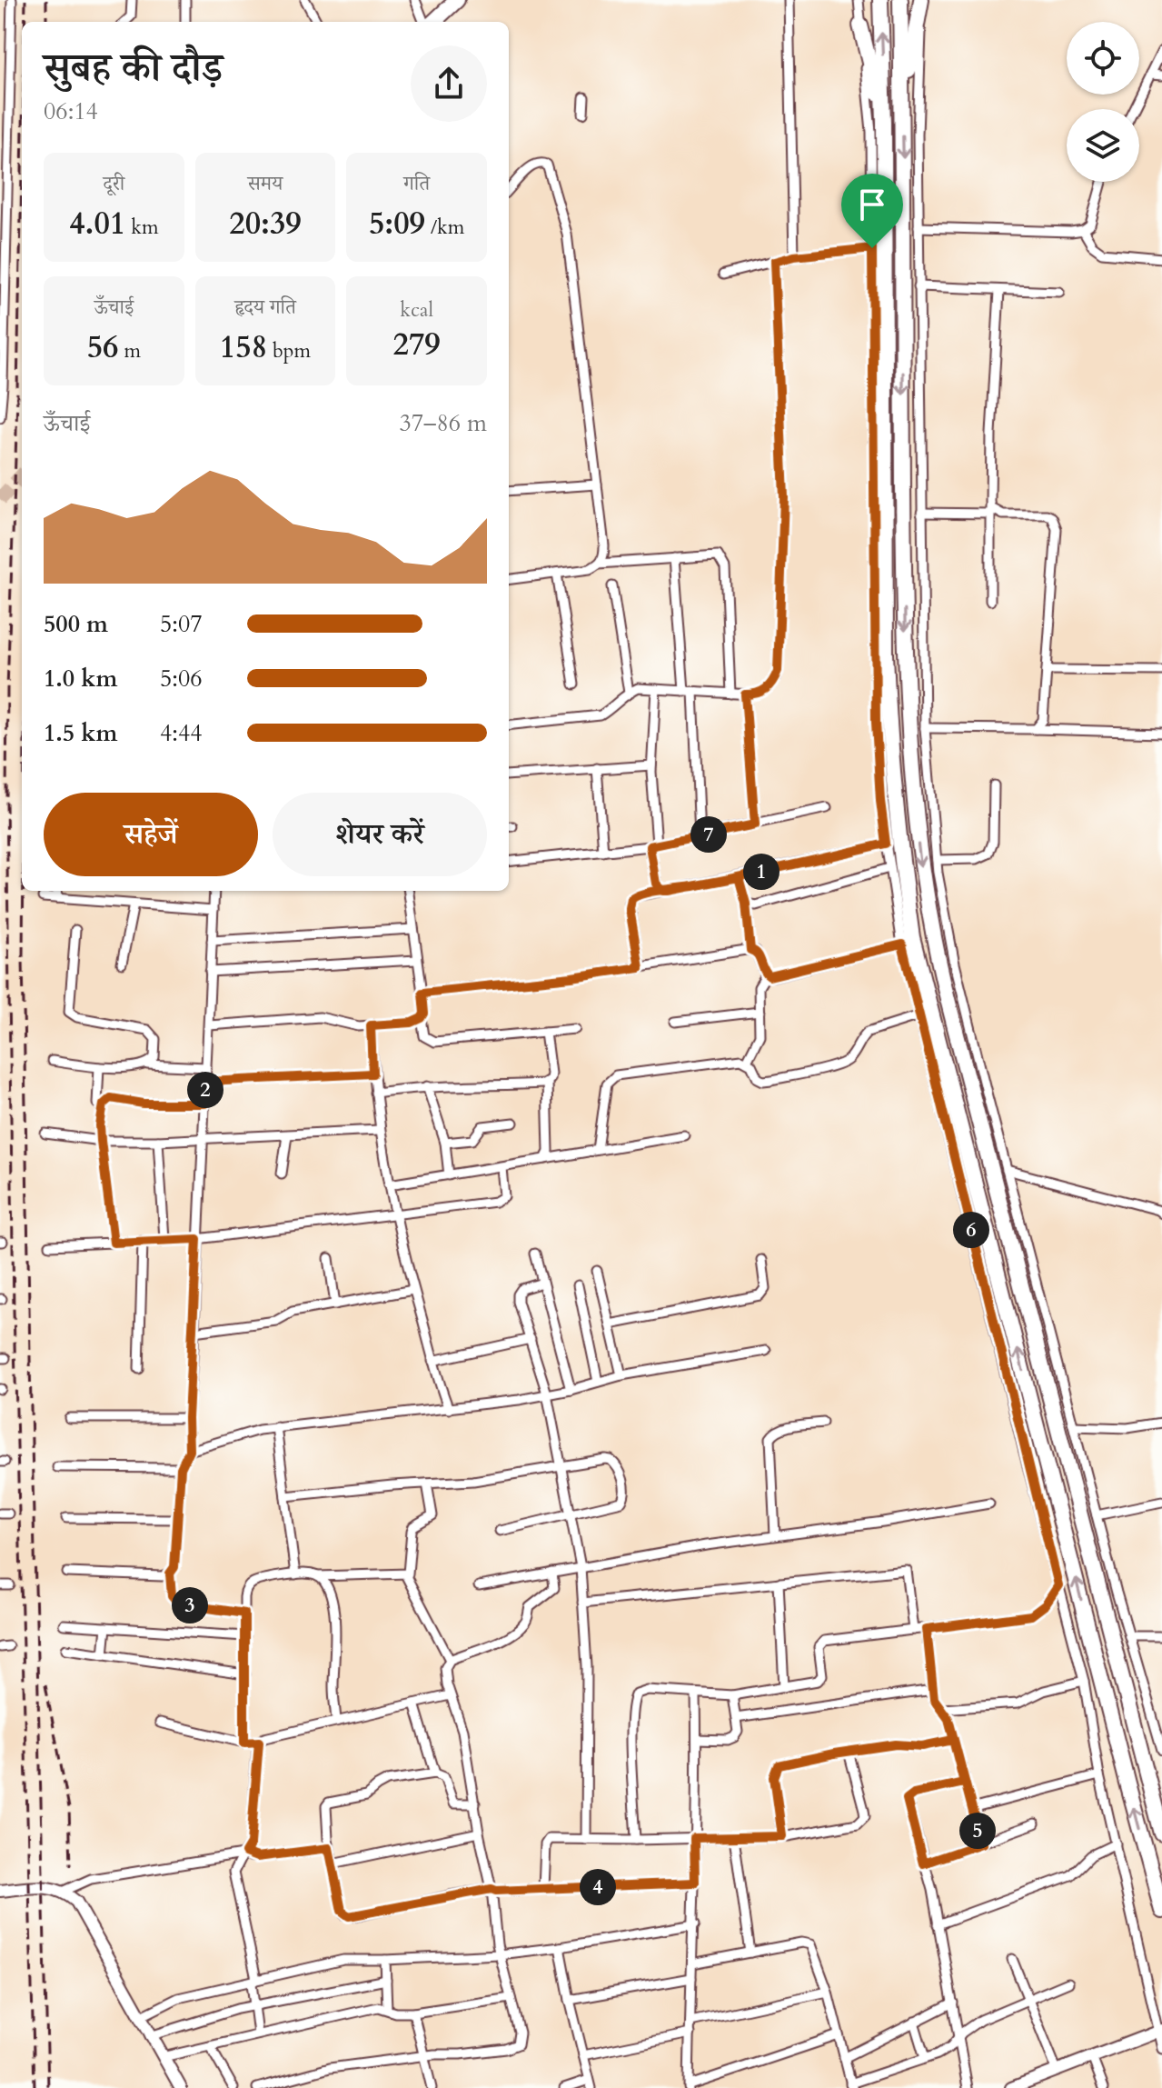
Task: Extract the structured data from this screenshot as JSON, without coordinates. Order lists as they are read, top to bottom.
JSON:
{
  "page": {
    "heading": ["सुबह की दौड़", "06:14"],
    "stats": [
      ["दूरी", "4.01 km"],
      ["समय", "20:39"],
      ["गति", "5:09 /km"],
      ["ऊँचाई", "56 m"],
      ["हृदय गति", "158 bpm"],
      ["kcal", "279"]
    ],
    "chart": ["ऊँचाई", "37–86 m"],
    "list": [
      {
        "name": "500 m",
        "note": "5:07"
      },
      {
        "name": "1.0 km",
        "note": "5:06"
      },
      {
        "name": "1.5 km",
        "note": "4:44"
      }
    ],
    "buttons": ["सहेजें", "शेयर करें"],
    "pins": [
      "7",
      "1",
      "2",
      "6",
      "3",
      "5",
      "4"
    ]
  }
}
